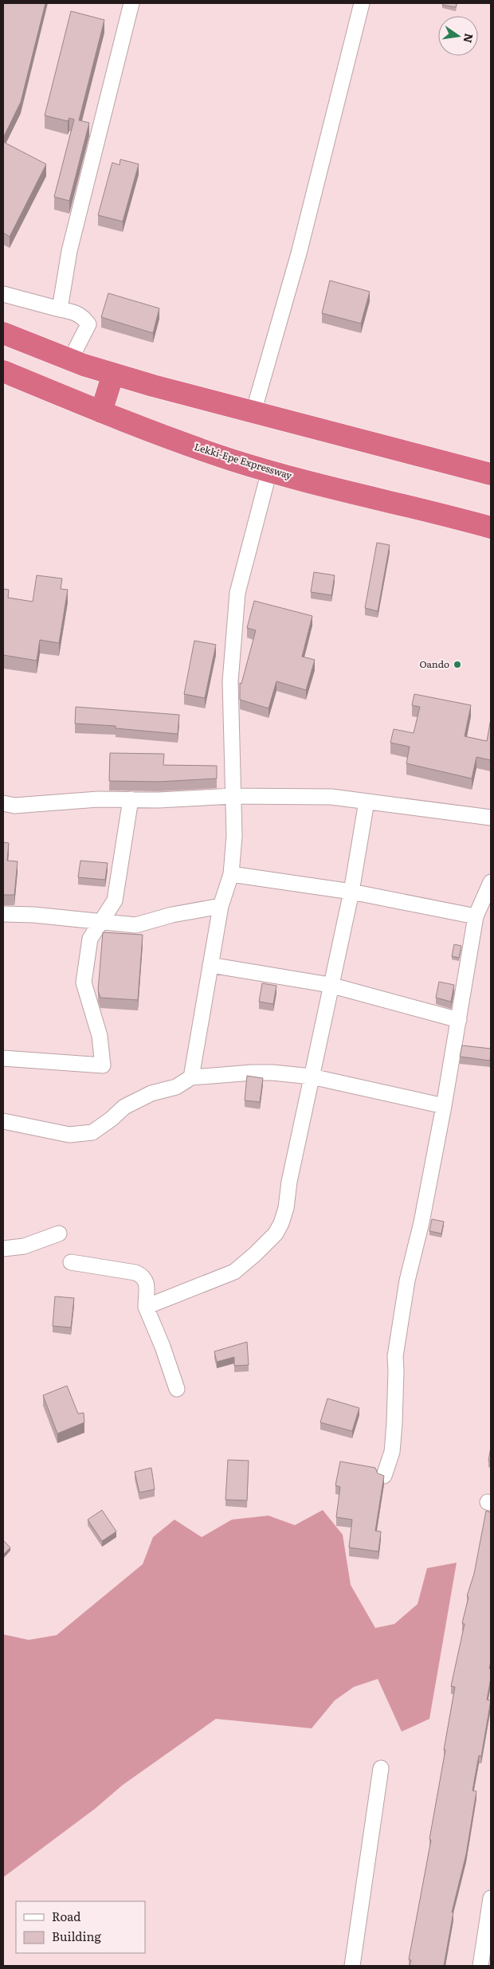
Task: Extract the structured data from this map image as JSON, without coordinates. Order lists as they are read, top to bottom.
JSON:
{
  "streets": {
    "highway": ["Lekki-Epe Expressway"]
  },
  "places": ["Oando"],
  "legend": ["Road", "Building"],
  "north": "right"
}
